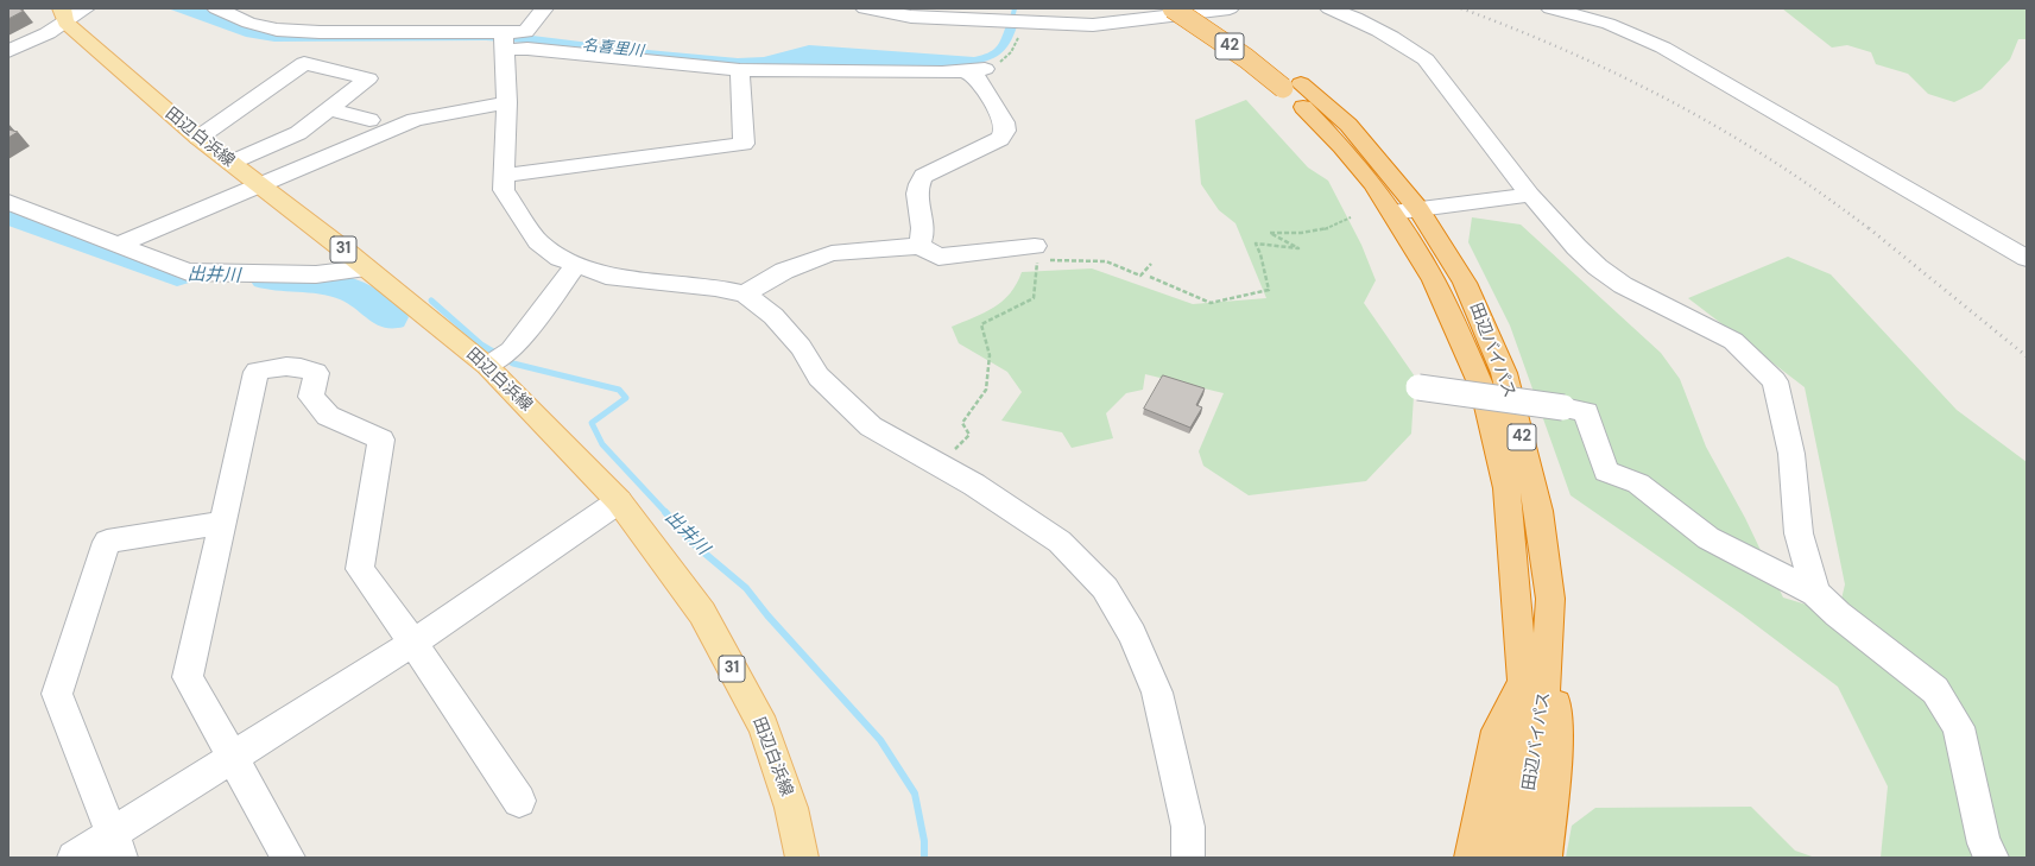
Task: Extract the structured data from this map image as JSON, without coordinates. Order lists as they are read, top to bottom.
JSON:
{
  "streets": {
    "highway": ["42", "田辺バイパス"],
    "main road": ["田辺白浜線", "31"]
  },
  "crossings": [
    ["42", "田辺バイパス"]
  ],
  "water": ["名喜里川", "出井川"]
}
